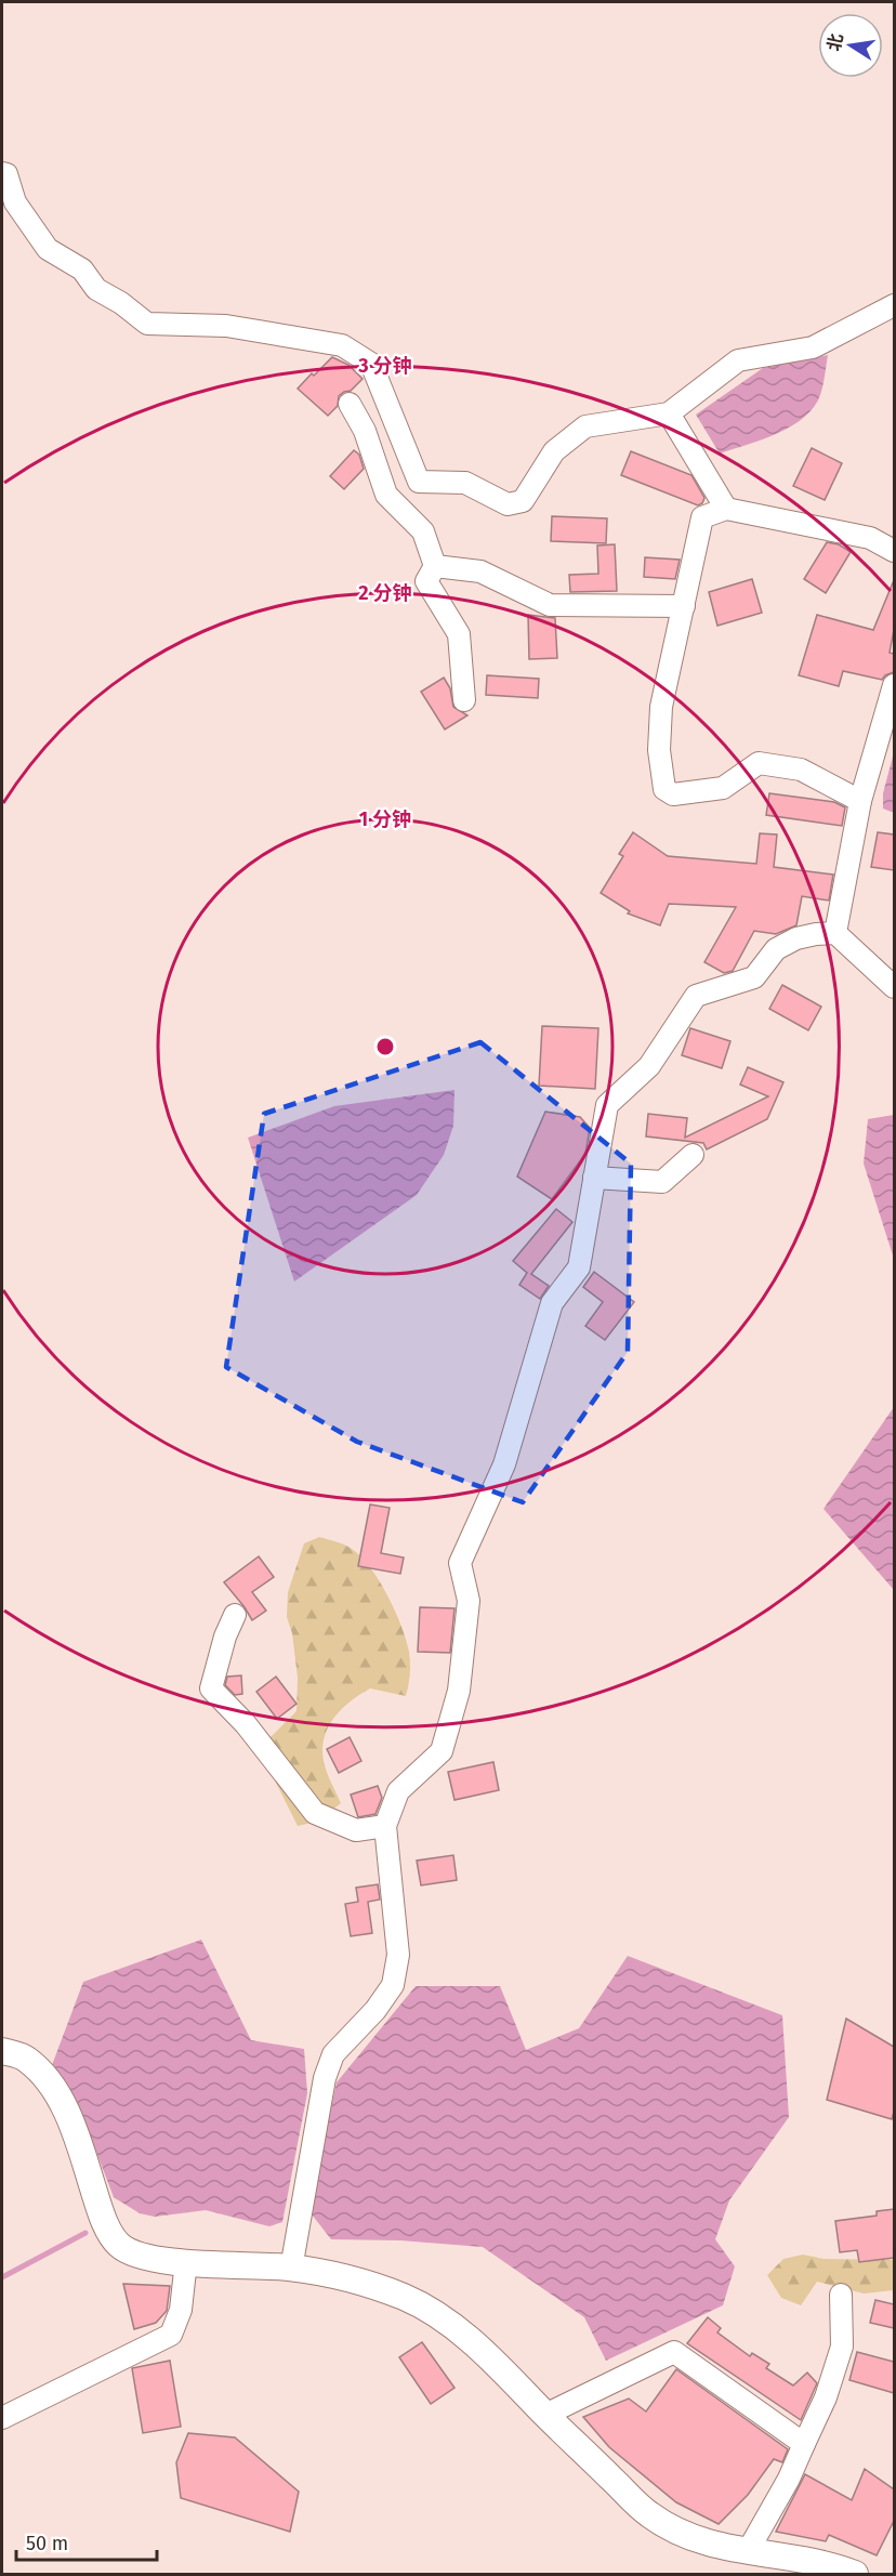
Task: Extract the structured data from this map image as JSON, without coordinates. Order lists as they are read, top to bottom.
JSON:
{
  "scale_bar": "50 m",
  "north": "left",
  "rings": ["3 分钟", "2 分钟", "1 分钟"]
}
